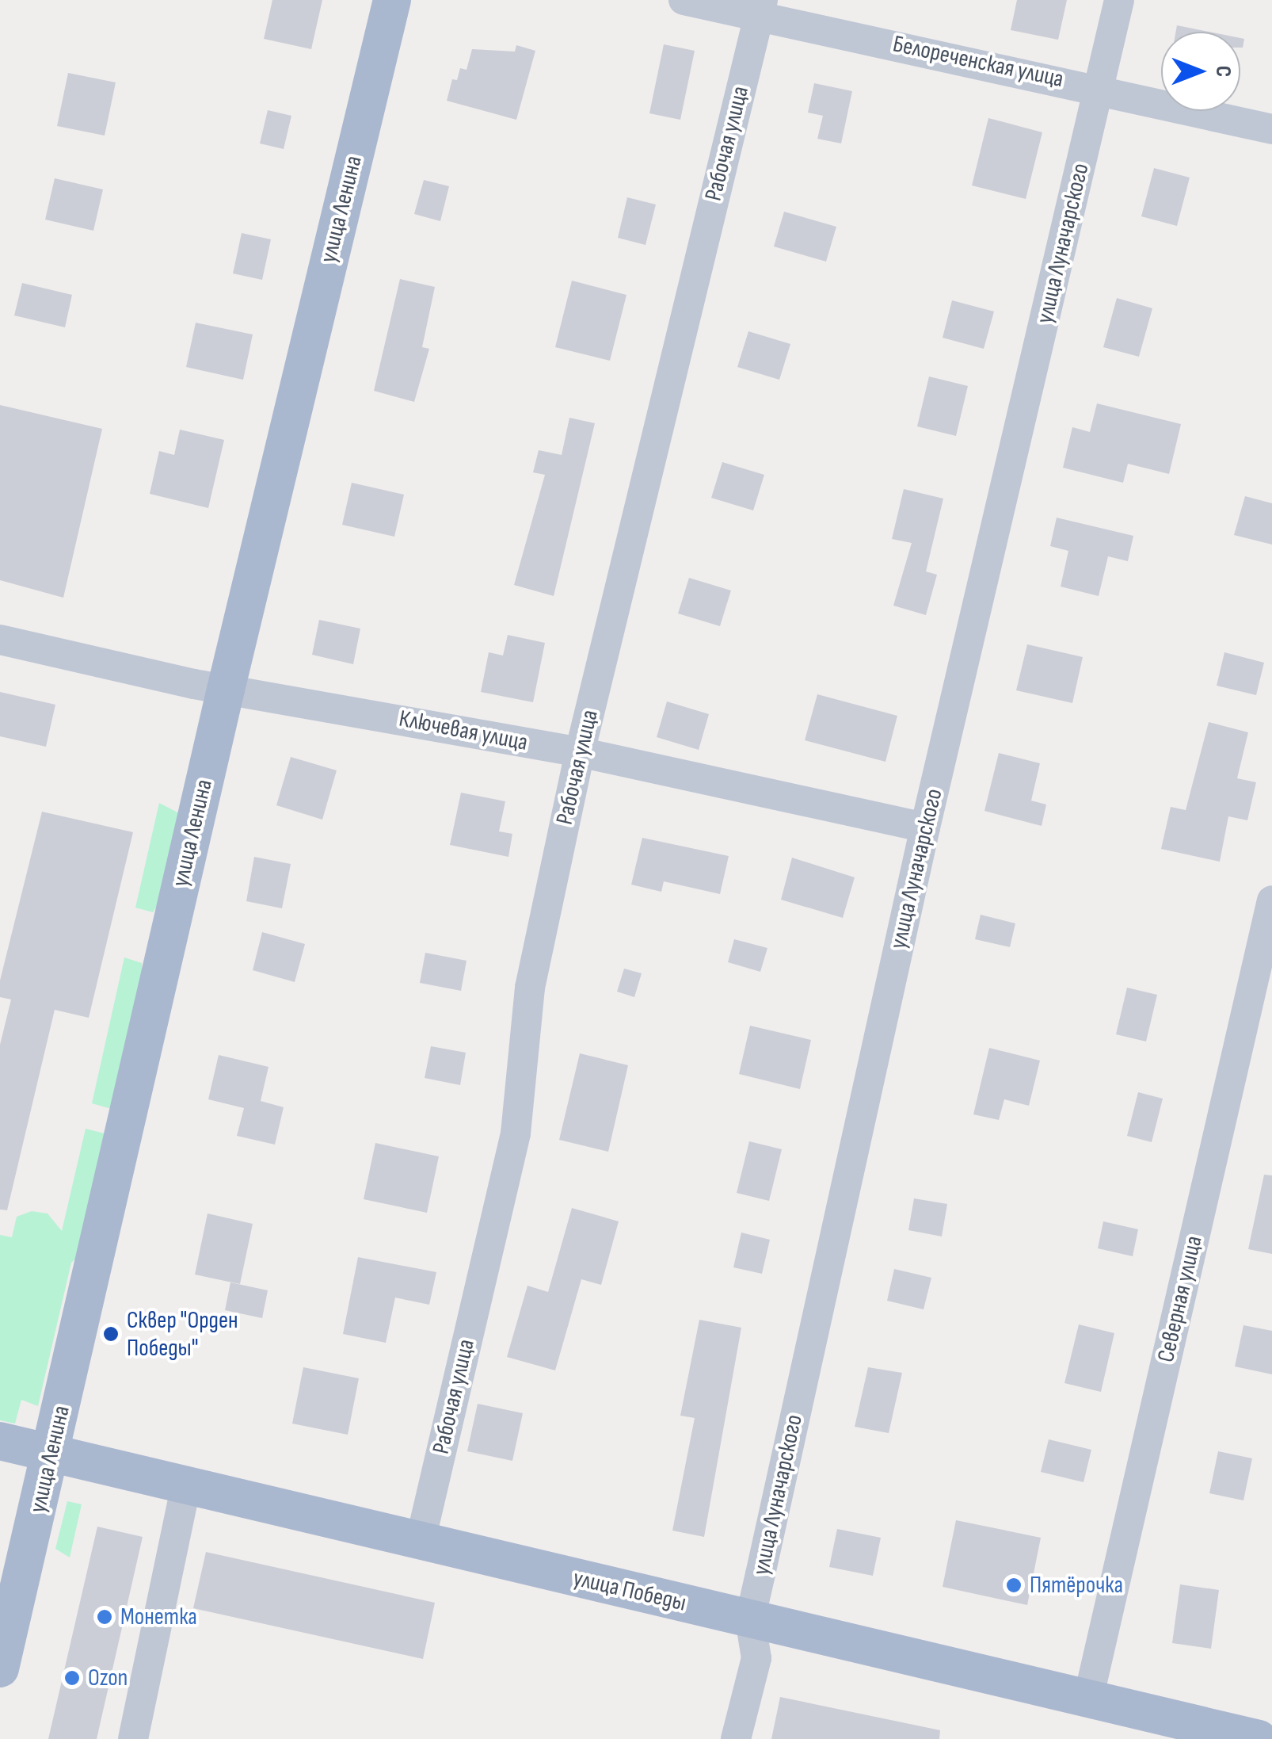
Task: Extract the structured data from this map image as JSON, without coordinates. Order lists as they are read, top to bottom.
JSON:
{
  "streets": {
    "main road": ["улица Ленина", "улица Победы"],
    "street": [
      "Белореченская улица",
      "Рабочая улица",
      "улица Луначарского",
      "Ключевая улица",
      "Северная улица"
    ]
  },
  "crossings": [
    ["Белореченская улица", "Рабочая улица"],
    ["Белореченская улица", "улица Луначарского"],
    ["Рабочая улица", "Ключевая улица"],
    ["Рабочая улица", "улица Победы"],
    ["улица Ленина", "Ключевая улица"],
    ["улица Ленина", "улица Победы"],
    ["улица Луначарского", "Ключевая улица"],
    ["улица Луначарского", "улица Победы"],
    ["Северная улица", "улица Победы"]
  ],
  "places": [
    "Сквер \"Орден Победы\"",
    "Пятёрочка",
    "Монетка",
    "Ozon"
  ],
  "north": "right"
}
